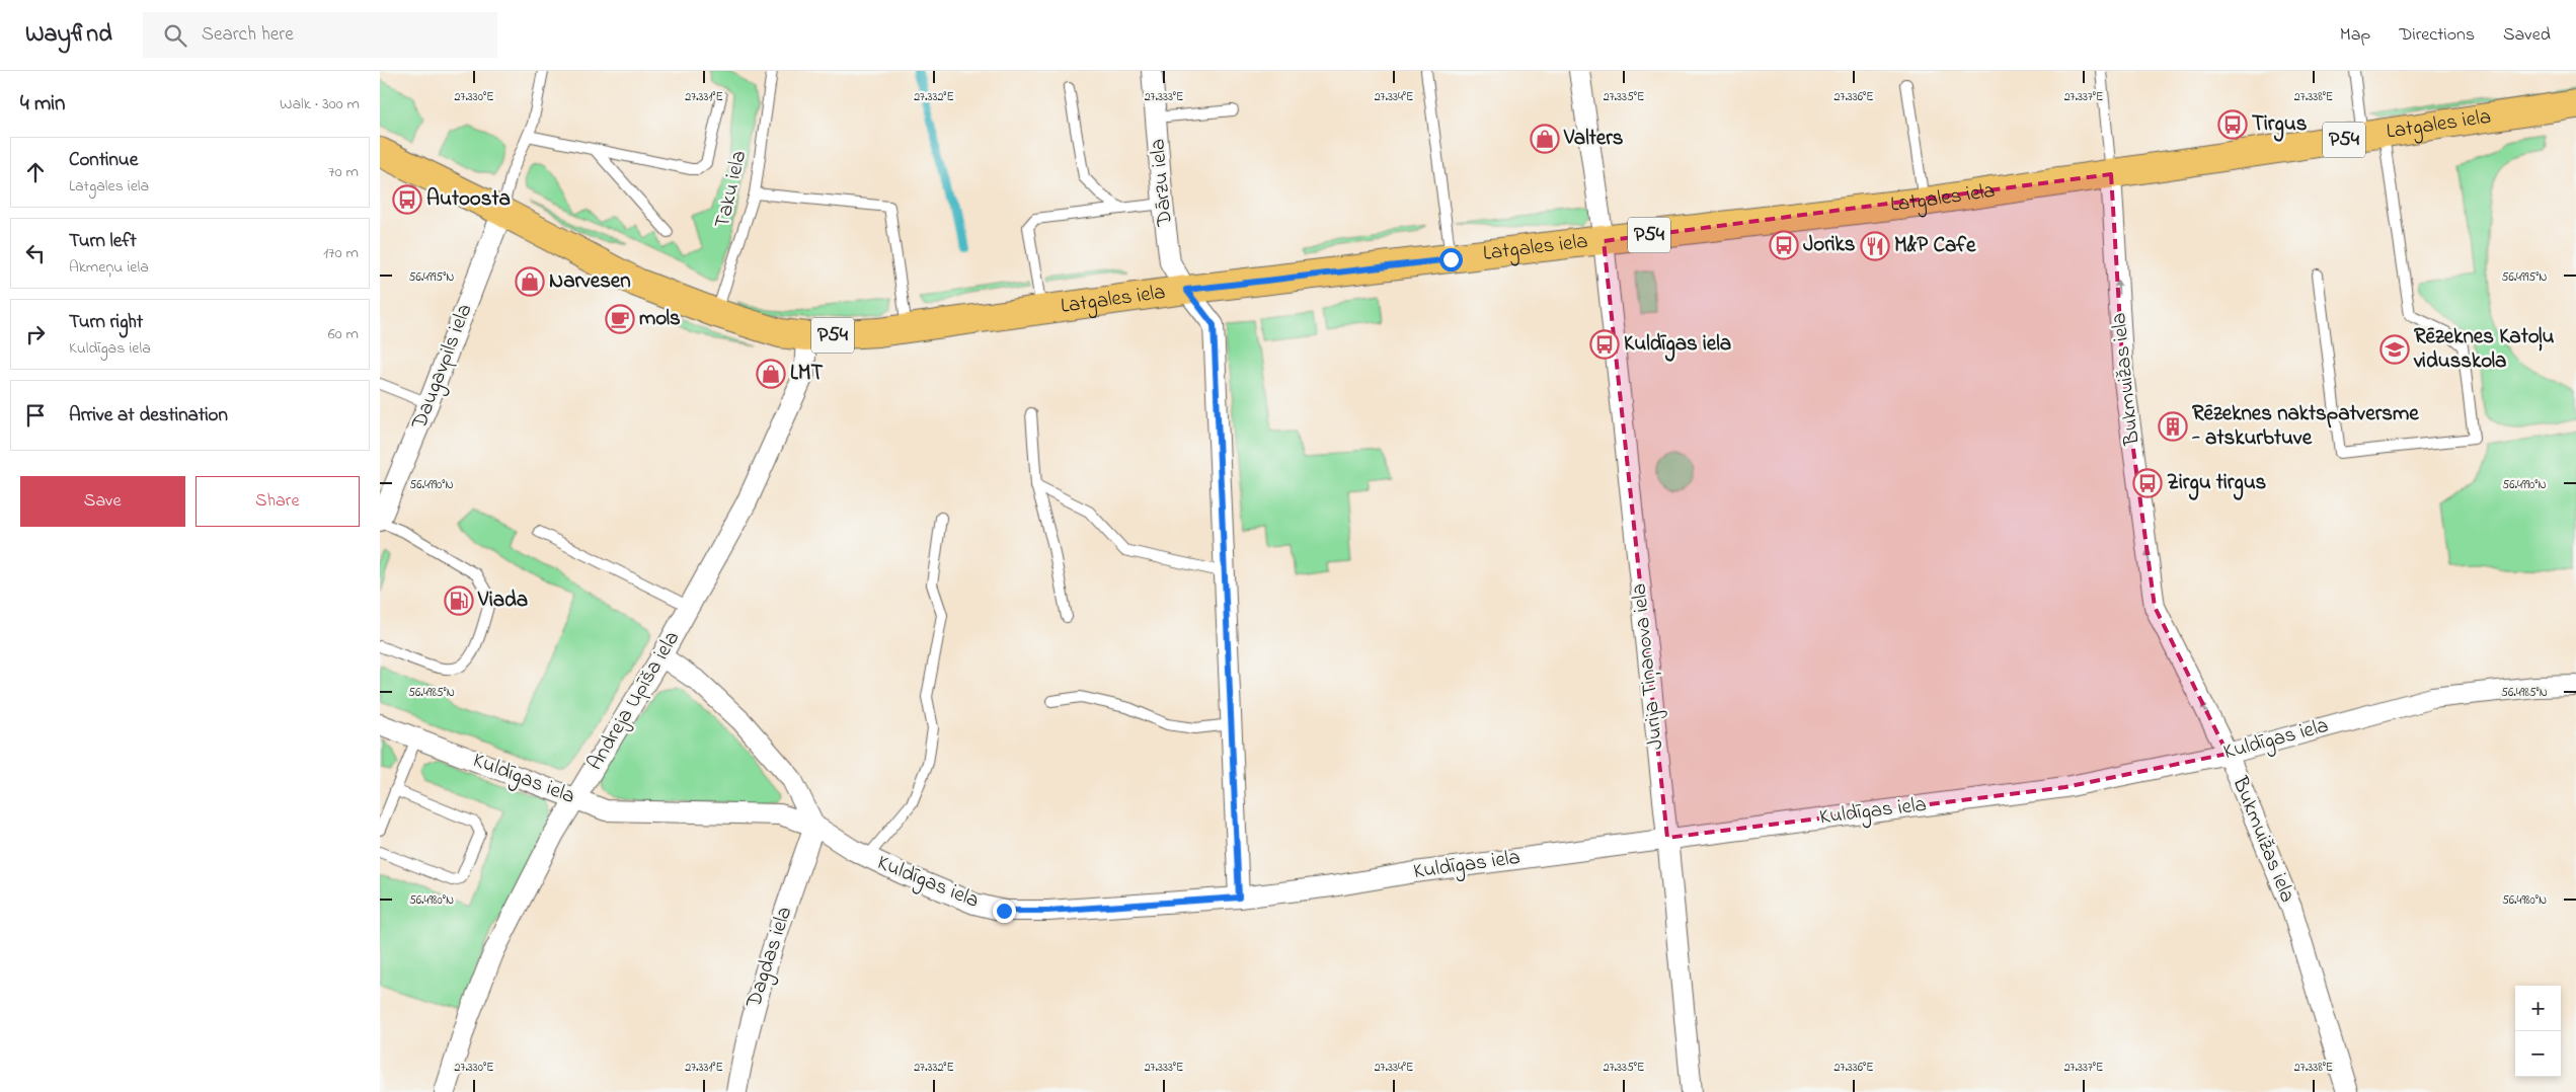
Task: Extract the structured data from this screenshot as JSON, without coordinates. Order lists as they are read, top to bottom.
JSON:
{
  "streets": {
    "main road": ["Latgales iela", "P54"],
    "street": [
      "Dārzu iela",
      "Daugavpils iela",
      "Bukmuižas iela",
      "Jurija Tiņanova iela",
      "Andreja Upīša iela",
      "Kuldīgas iela",
      "Dagdas iela"
    ],
    "lane": ["Taku iela"]
  },
  "crossings": [
    ["Latgales iela", "Dārzu iela"],
    ["Latgales iela", "Taku iela"],
    ["Latgales iela", "Daugavpils iela"],
    ["Latgales iela", "Bukmuižas iela"],
    ["Latgales iela", "Jurija Tiņanova iela"],
    ["Latgales iela", "Andreja Upīša iela"],
    ["Dārzu iela", "Kuldīgas iela"],
    ["Bukmuižas iela", "Kuldīgas iela"],
    ["Jurija Tiņanova iela", "Kuldīgas iela"],
    ["Andreja Upīša iela", "Kuldīgas iela"],
    ["Kuldīgas iela", "Dagdas iela"]
  ],
  "one_way": ["Bukmuižas iela"],
  "places": {
    "bus stop": [
      "Tirgus",
      "Autoosta",
      "Joriks",
      "Kuldīgas iela",
      "Zirgu tirgus"
    ],
    "shop": ["Valters", "Narvesen", "LMT"],
    "restaurant": ["M&P Cafe"],
    "cafe": ["mols"],
    "school or university": ["Rēzeknes Katoļu vidusskola"],
    "building": ["Rēzeknes naktspatversme - atskurbtuve"],
    "fuel station": ["Viada"]
  },
  "page": {
    "header": "Wayfind",
    "search": "Search here",
    "nav": ["Map", "Directions", "Saved"],
    "heading": ["4 min", "Walk · 300 m"],
    "list": [
      ["Continue", "Latgales iela", "70 m"],
      ["Turn left", "Akmeņu iela", "170 m"],
      ["Turn right", "Kuldīgas iela", "60 m"],
      "Arrive at destination"
    ],
    "buttons": ["Save", "Share"],
    "map_buttons": ["+", "−"]
  },
  "coordinates": [
    "27.330°E",
    "27.331°E",
    "27.332°E",
    "27.333°E",
    "27.334°E",
    "27.335°E",
    "27.336°E",
    "27.337°E",
    "27.338°E",
    "56.4995°N",
    "56.4990°N",
    "56.4985°N",
    "56.4980°N"
  ]
}
